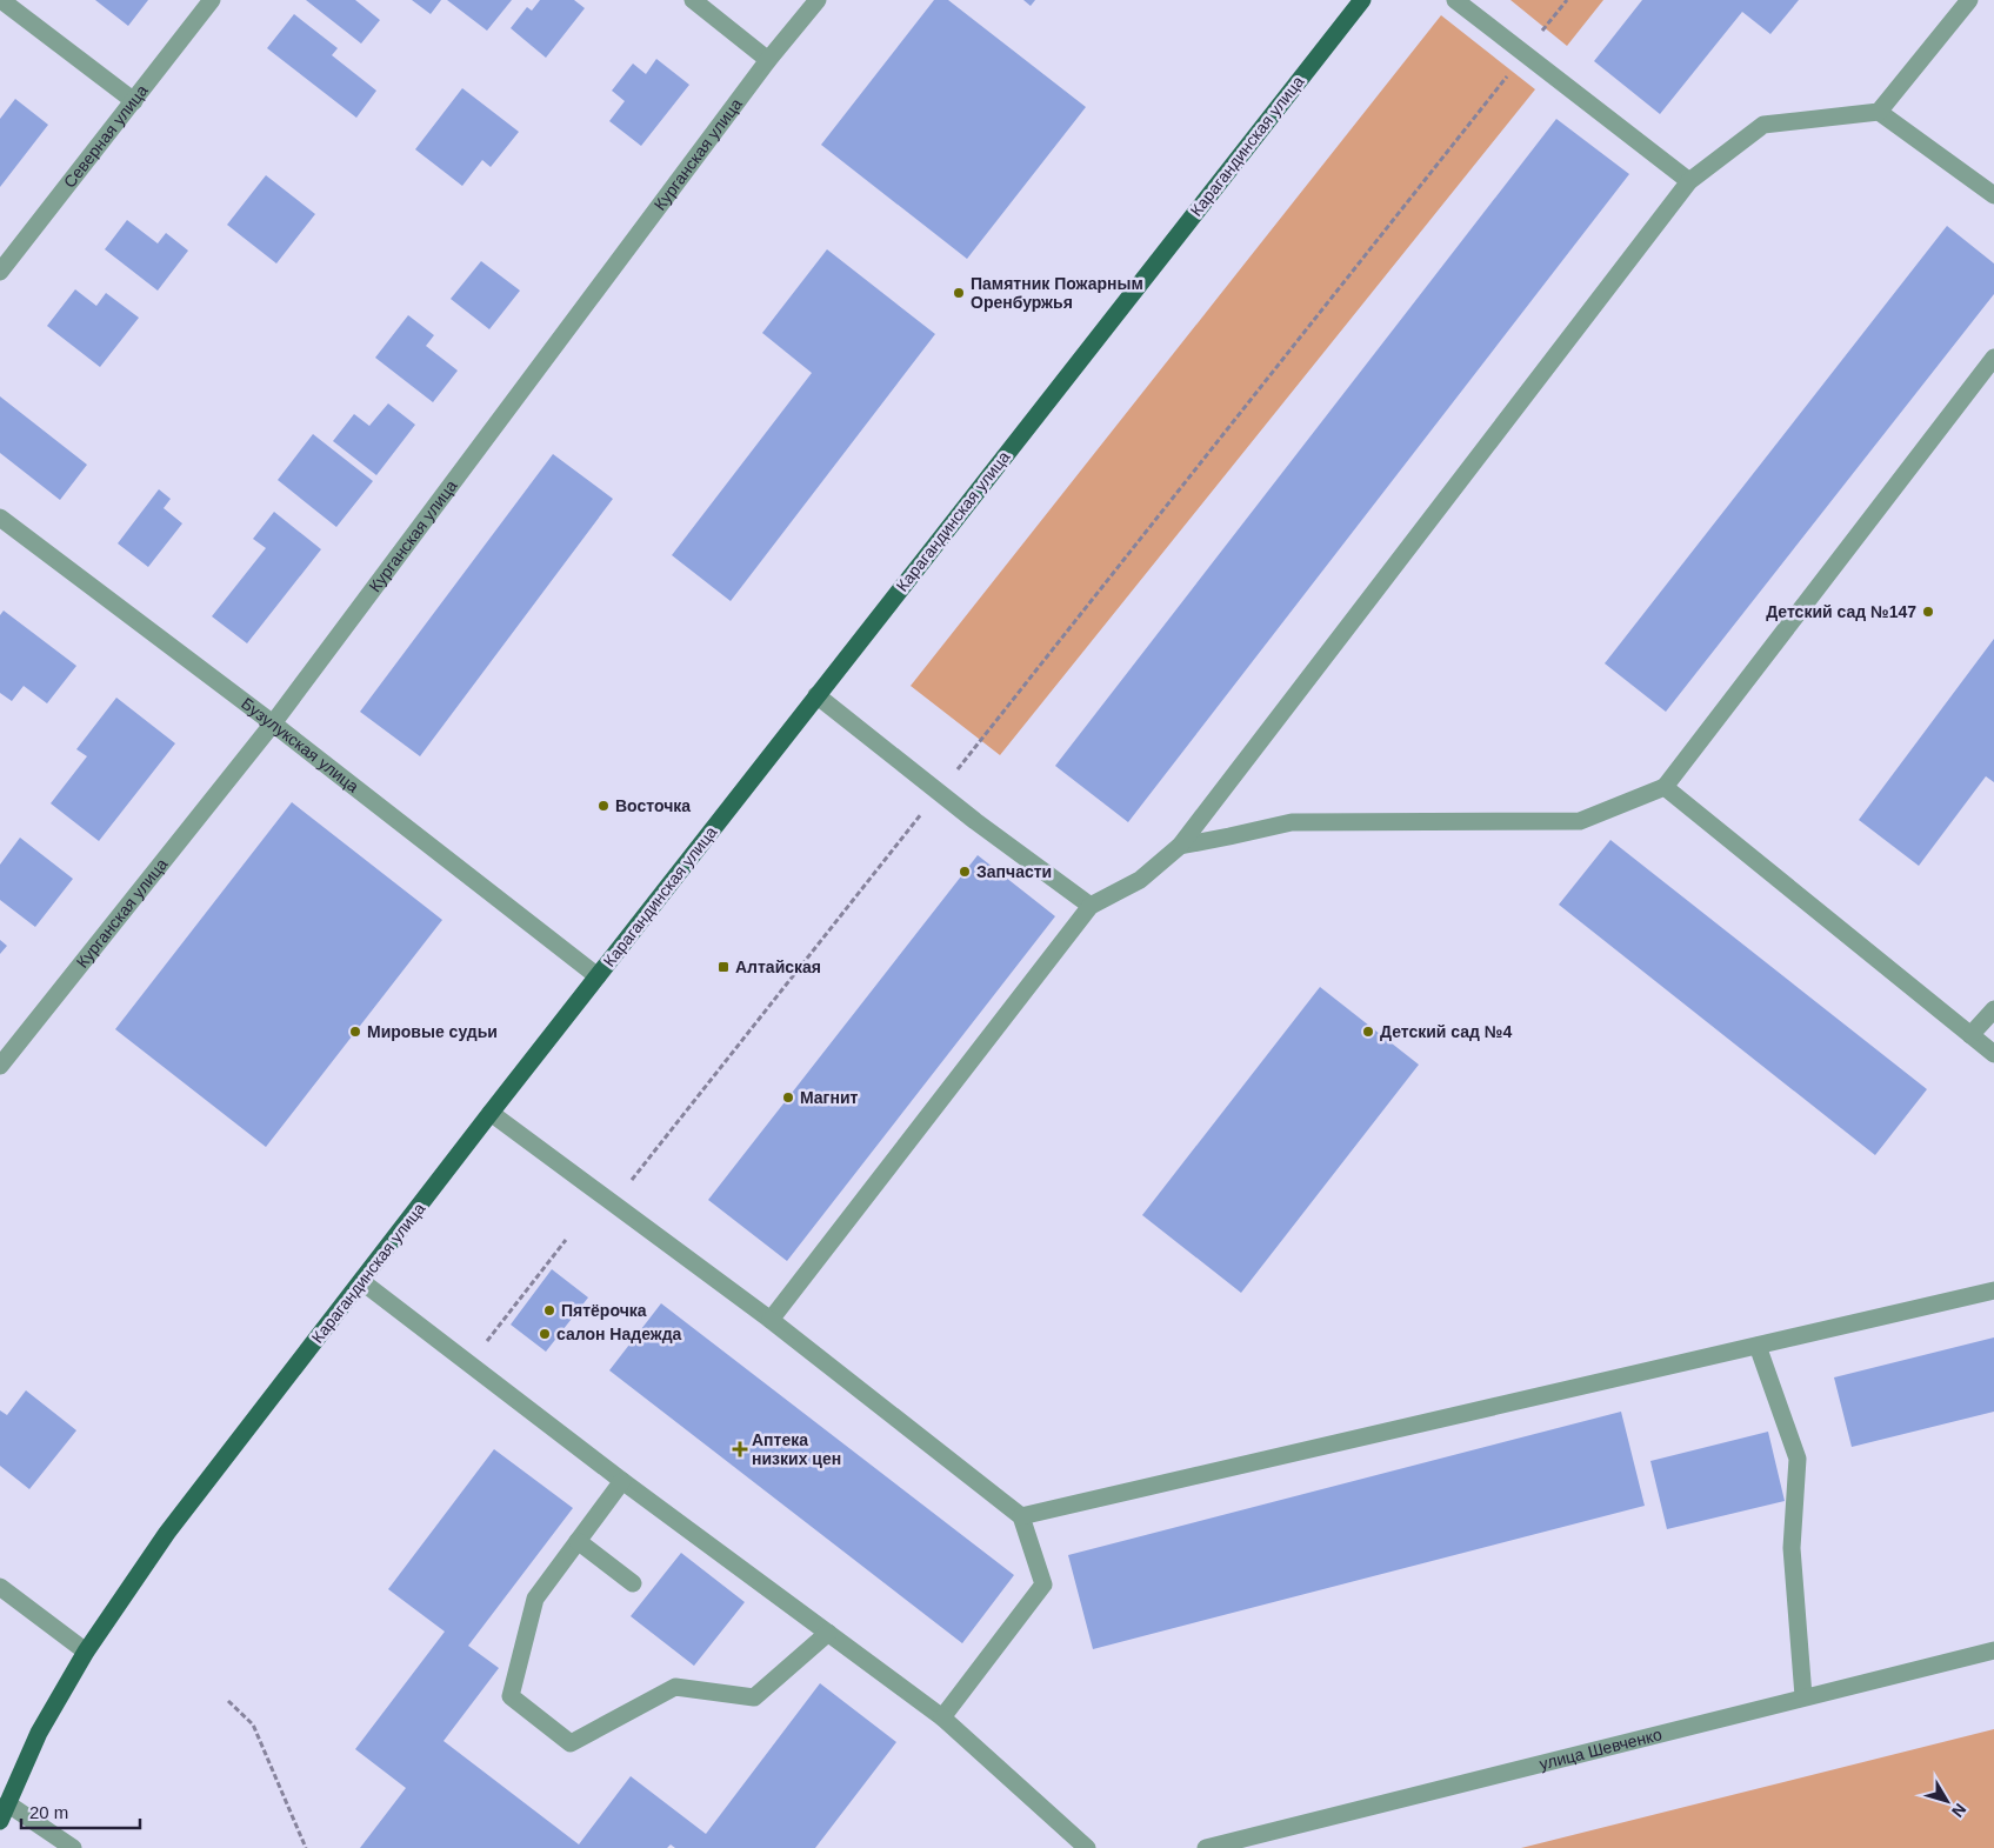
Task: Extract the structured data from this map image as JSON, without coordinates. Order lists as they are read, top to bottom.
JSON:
{
  "streets": {
    "main road": ["Карагандинская улица"],
    "street": [
      "Северная улица",
      "Курганская улица",
      "Бузулукская улица",
      "улица Шевченко"
    ]
  },
  "crossings": [
    ["Карагандинская улица", "Бузулукская улица"],
    ["Курганская улица", "Бузулукская улица"]
  ],
  "places": {
    "other": [
      "Памятник Пожарным Оренбуржья",
      "Детский сад №147",
      "Восточка",
      "Запчасти",
      "Мировые судьи",
      "Детский сад №4",
      "Магнит",
      "Пятёрочка",
      "салон Надежда"
    ],
    "transit": ["Алтайская"],
    "health": ["Аптека низких цен"]
  },
  "scale_bar": "20 m",
  "north": "bottom right"
}
